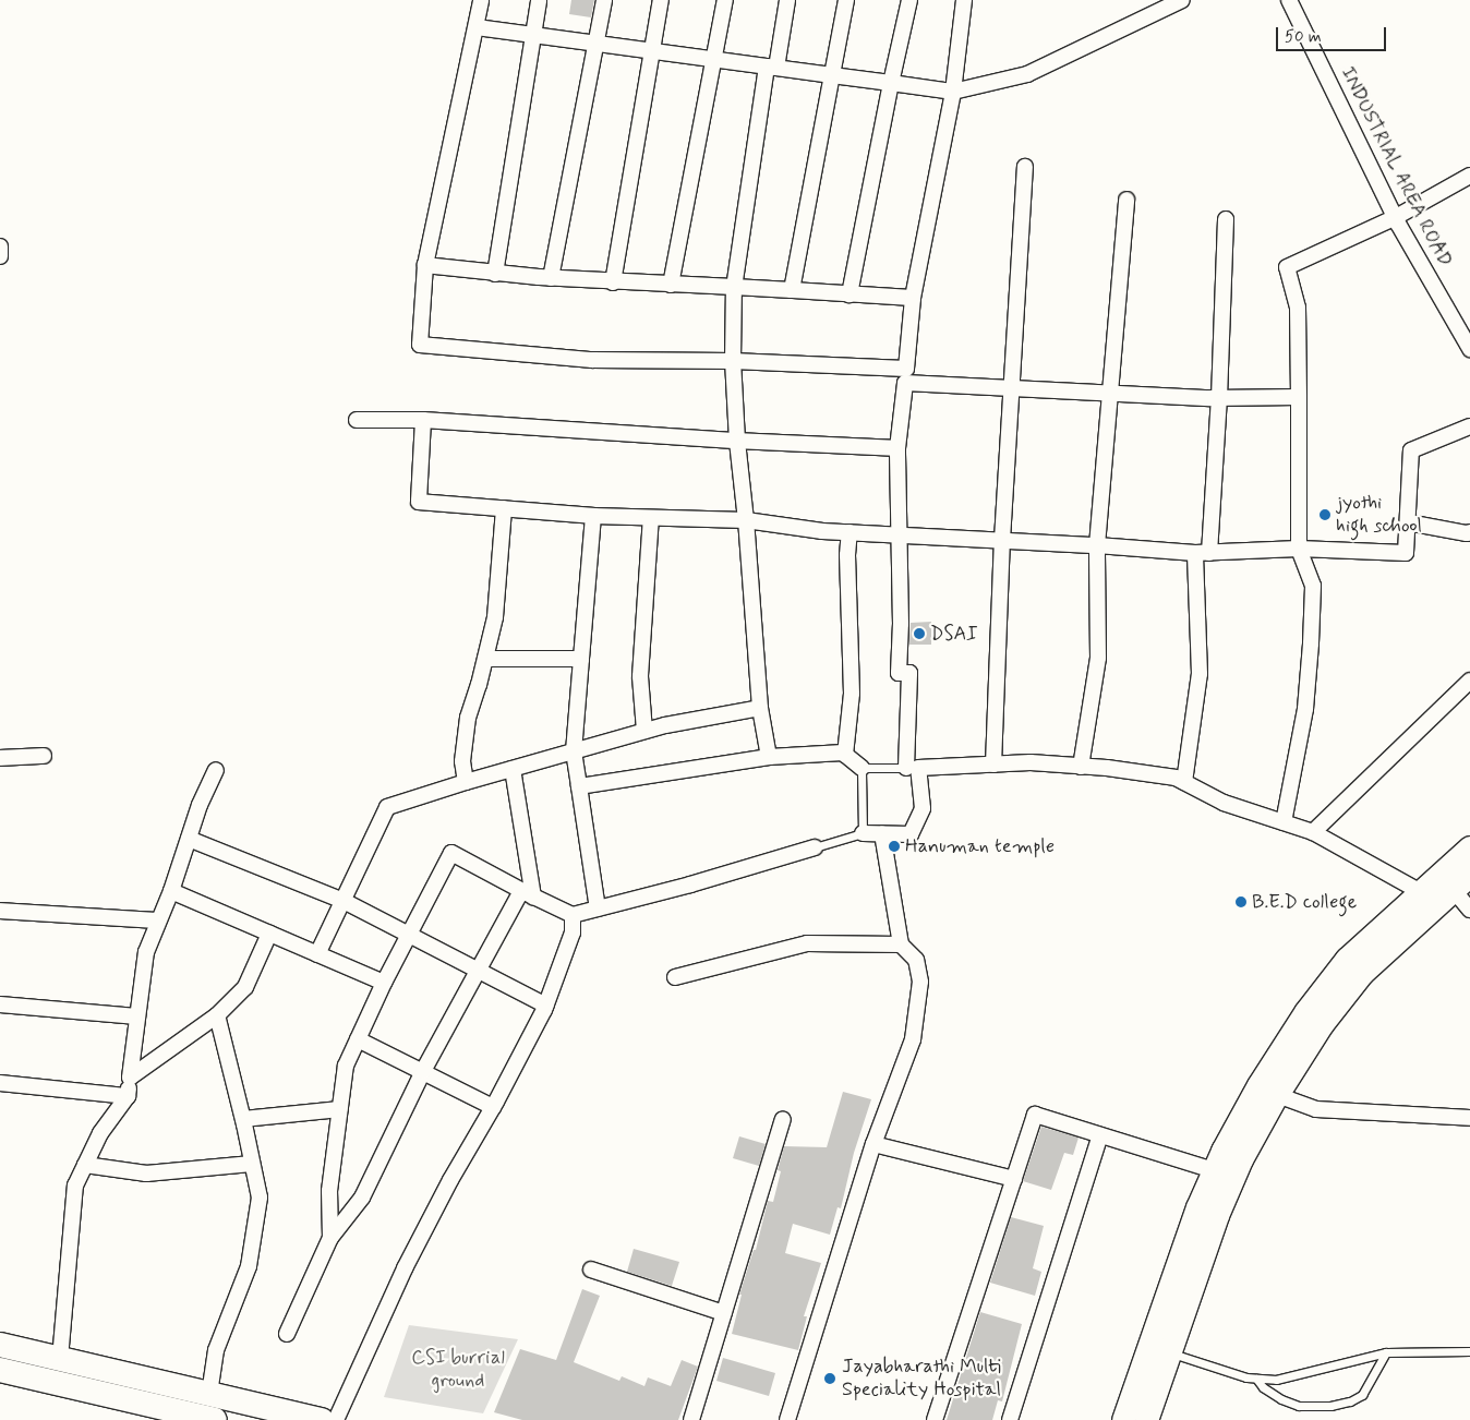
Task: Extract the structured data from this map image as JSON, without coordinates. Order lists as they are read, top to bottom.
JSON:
{
  "streets": {
    "street": ["INDUSTRIAL AREA ROAD"]
  },
  "parks": ["CSI burrial ground"],
  "places": [
    "jyothi high school",
    "DSAI",
    "Hanuman temple",
    "B.E.D college",
    "Jayabharathi Multi Speciality Hospital"
  ],
  "scale_bar": "50 m"
}
